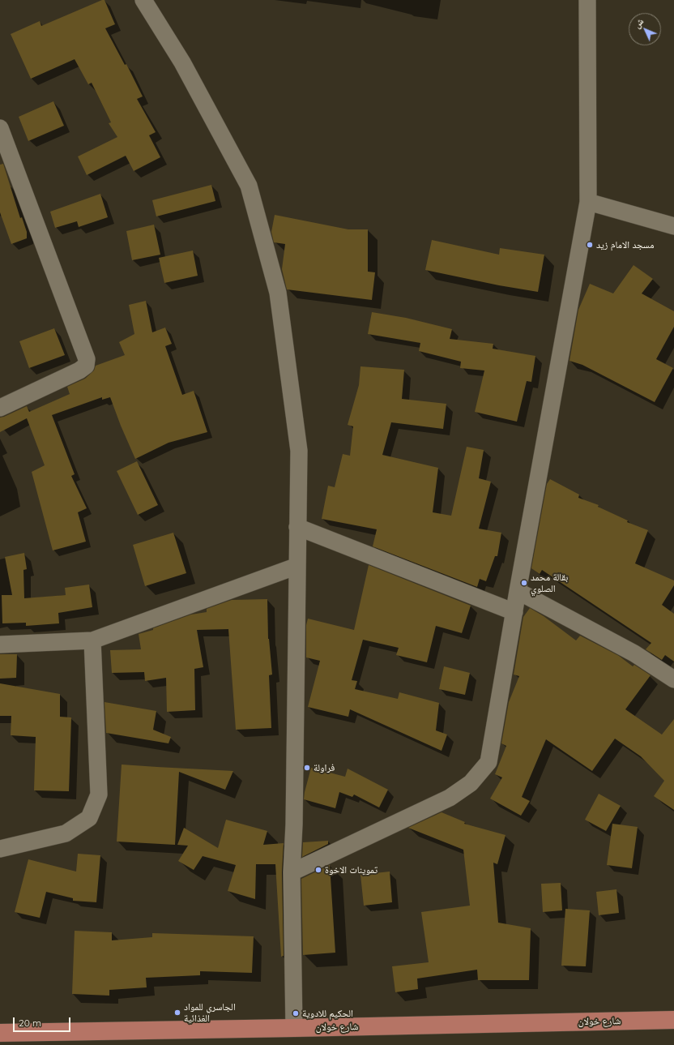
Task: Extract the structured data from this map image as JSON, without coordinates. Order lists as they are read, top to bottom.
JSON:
{
  "streets": {
    "main road": ["شارع خولان"]
  },
  "places": [
    "مسجد الامام زيد",
    "بقالة محمد الصلوي",
    "فراولة",
    "تموينات الاخوة",
    "الجاسري للمواد الغذائية",
    "الحكيم للادوية"
  ],
  "scale_bar": "20 m",
  "north": "top left"
}
